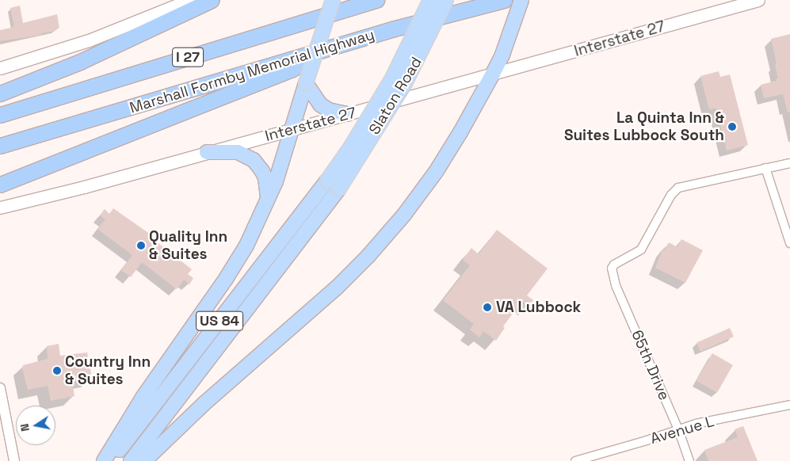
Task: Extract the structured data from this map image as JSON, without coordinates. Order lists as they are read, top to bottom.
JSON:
{
  "streets": {
    "highway": [
      "I 27",
      "Marshall Formby Memorial Highway",
      "Slaton Road",
      "US 84"
    ],
    "main road": ["Interstate 27"],
    "street": ["65th Drive", "Avenue L"]
  },
  "crossings": [
    ["Slaton Road", "US 84"],
    ["65th Drive", "Avenue L"]
  ],
  "places": [
    "La Quinta Inn & Suites Lubbock South",
    "Quality Inn & Suites",
    "VA Lubbock",
    "Country Inn & Suites"
  ],
  "north": "left"
}
